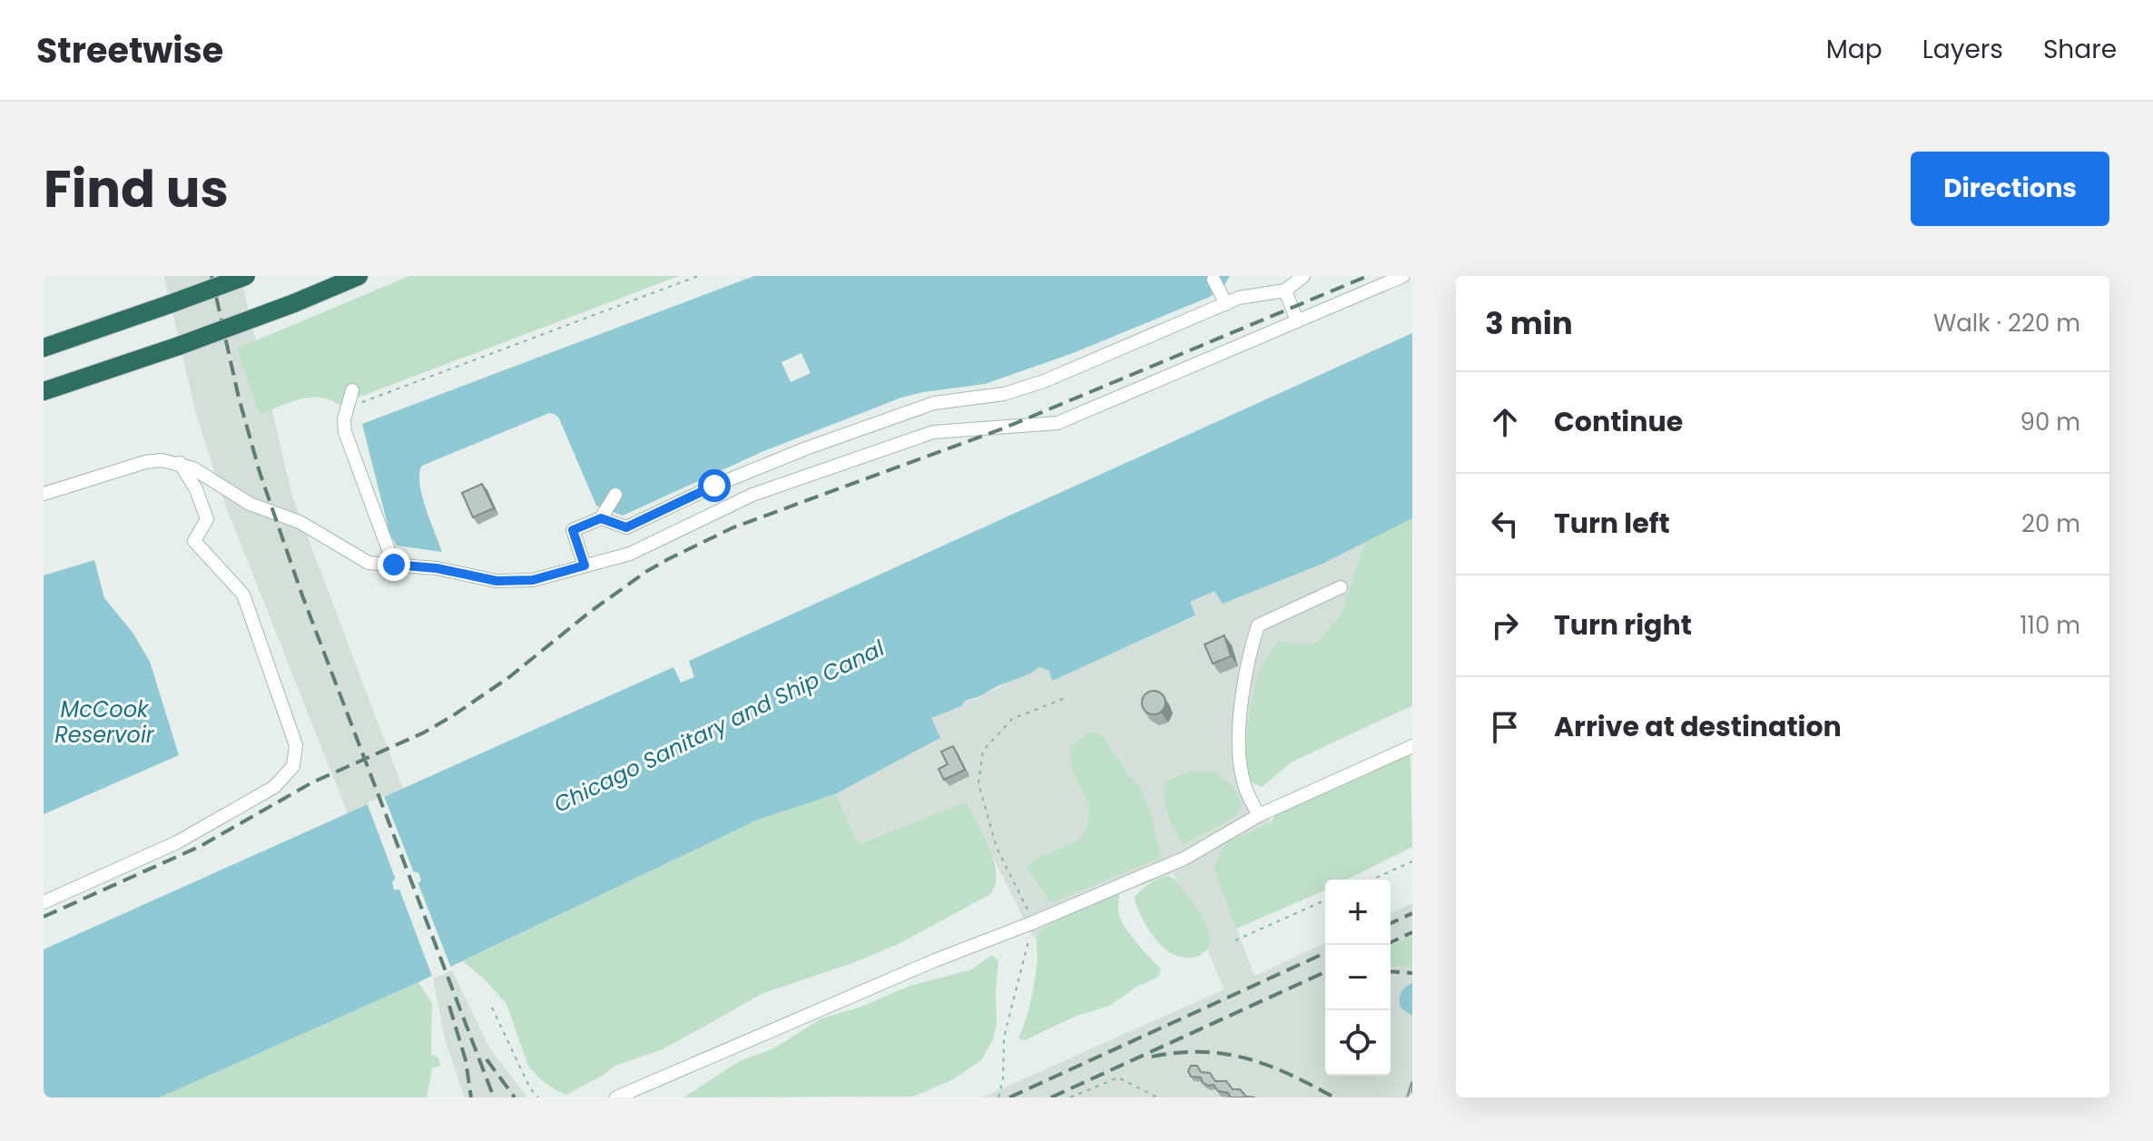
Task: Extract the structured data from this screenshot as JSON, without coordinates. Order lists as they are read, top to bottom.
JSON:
{
  "water": ["McCook Reservoir", "Chicago Sanitary and Ship Canal"],
  "page": {
    "header": "Streetwise",
    "nav": ["Map", "Layers", "Share"],
    "title": "Find us",
    "buttons": "Directions",
    "heading": ["3 min", "Walk · 220 m"],
    "list": [
      ["Continue", "90 m"],
      ["Turn left", "20 m"],
      ["Turn right", "110 m"],
      "Arrive at destination"
    ],
    "map_buttons": ["+", "−"]
  }
}
